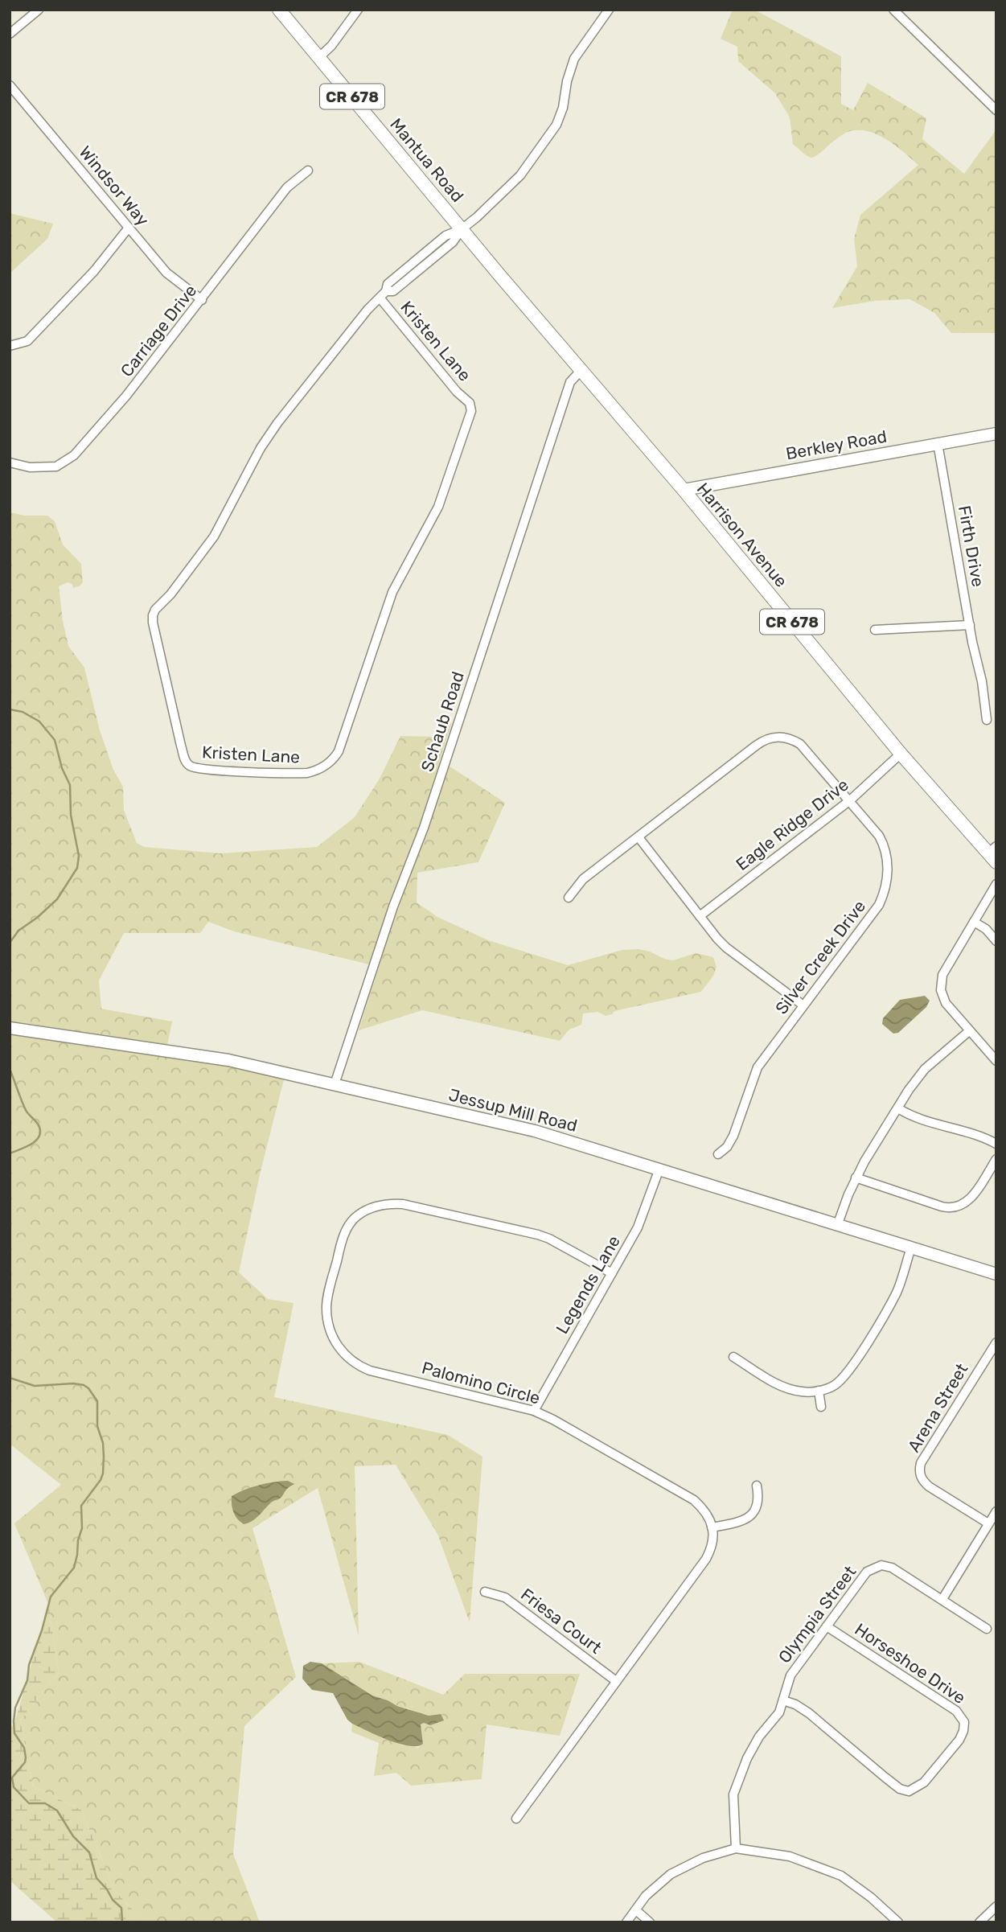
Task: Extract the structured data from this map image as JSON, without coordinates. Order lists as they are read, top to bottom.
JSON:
{
  "streets": {
    "main road": ["CR 678", "Mantua Road", "Harrison Avenue"],
    "street": [
      "Windsor Way",
      "Carriage Drive",
      "Kristen Lane",
      "Berkley Road",
      "Firth Drive",
      "Schaub Road",
      "Eagle Ridge Drive",
      "Silver Creek Drive",
      "Jessup Mill Road",
      "Legends Lane",
      "Palomino Circle",
      "Arena Street",
      "Olympia Street",
      "Friesa Court",
      "Horseshoe Drive"
    ]
  },
  "crossings": [
    ["Mantua Road", "Kristen Lane"],
    ["Mantua Road", "Harrison Avenue"],
    ["Windsor Way", "Carriage Drive"],
    ["Kristen Lane", "Harrison Avenue"],
    ["Berkley Road", "Harrison Avenue"],
    ["Berkley Road", "Firth Drive"],
    ["Harrison Avenue", "Schaub Road"],
    ["Harrison Avenue", "Eagle Ridge Drive"],
    ["Schaub Road", "Jessup Mill Road"],
    ["Eagle Ridge Drive", "Silver Creek Drive"],
    ["Jessup Mill Road", "Legends Lane"],
    ["Legends Lane", "Palomino Circle"],
    ["Olympia Street", "Horseshoe Drive"]
  ]
}
